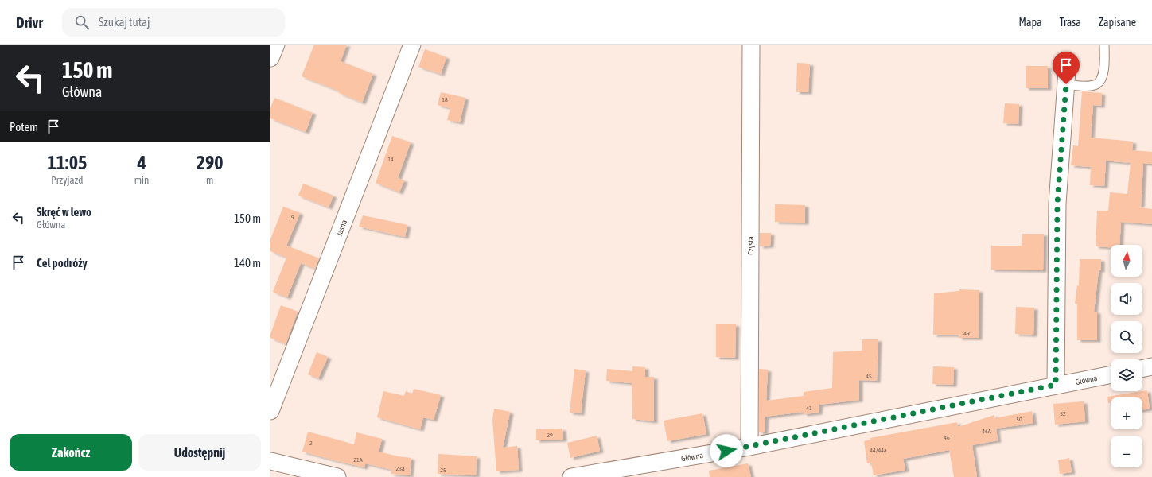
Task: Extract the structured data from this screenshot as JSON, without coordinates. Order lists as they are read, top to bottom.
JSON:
{
  "streets": {
    "street": ["Jasna", "Czysta", "Główna"]
  },
  "crossings": [
    ["Czysta", "Główna"]
  ],
  "house_numbers": [
    "18",
    "14",
    "9",
    "49",
    "45",
    "41",
    "52",
    "50",
    "46A",
    "29",
    "46",
    "2",
    "44/44a",
    "21A",
    "23a",
    "25"
  ],
  "north": "top",
  "page": {
    "header": "Drivr",
    "search": "Szukaj tutaj",
    "nav": ["Mapa", "Trasa", "Zapisane"],
    "turn": ["150 m", "Główna"],
    "then": "Potem",
    "eta": [
      "11:05",
      "Przyjazd",
      "4",
      "min",
      "290",
      "m"
    ],
    "list": [
      {
        "name": "Skręć w lewo",
        "note": "Główna",
        "value": "150 m"
      },
      {
        "name": "Cel podróży",
        "value": "140 m"
      }
    ],
    "map_buttons": ["+", "−"],
    "buttons": ["Zakończ", "Udostępnij"]
  }
}
